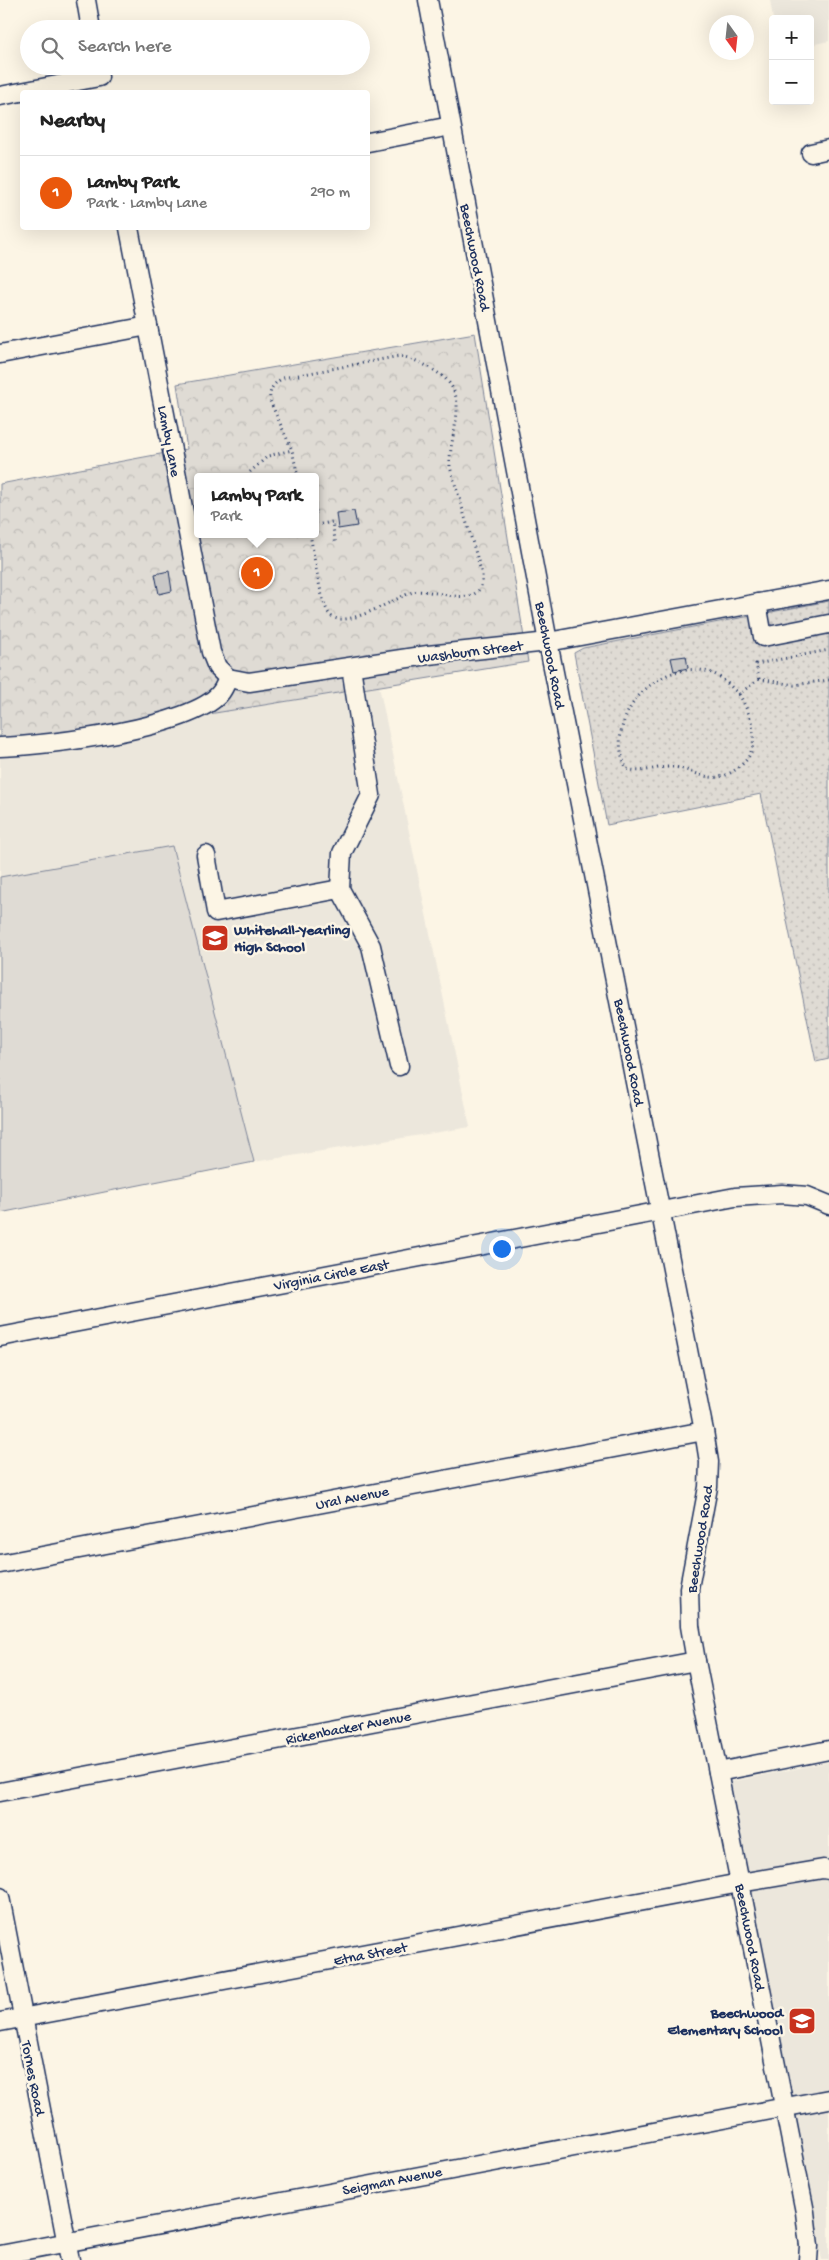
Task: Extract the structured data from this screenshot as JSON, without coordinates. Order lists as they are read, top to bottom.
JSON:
{
  "streets": {
    "street": [
      "Beechwood Road",
      "Lamby Lane",
      "Washburn Street",
      "Virginia Circle East",
      "Ural Avenue",
      "Rickenbacker Avenue",
      "Etna Street",
      "Tornes Road",
      "Seigman Avenue"
    ]
  },
  "crossings": [
    ["Beechwood Road", "Washburn Street"],
    ["Beechwood Road", "Virginia Circle East"],
    ["Beechwood Road", "Ural Avenue"],
    ["Beechwood Road", "Rickenbacker Avenue"],
    ["Beechwood Road", "Etna Street"],
    ["Beechwood Road", "Seigman Avenue"],
    ["Lamby Lane", "Washburn Street"],
    ["Etna Street", "Tornes Road"],
    ["Tornes Road", "Seigman Avenue"]
  ],
  "places": {
    "school or university": ["Whitehall-Yearling High School", "Beechwood Elementary School"]
  },
  "north": "bottom",
  "page": {
    "map_buttons": ["+", "−"],
    "search": "Search here",
    "heading": "Nearby",
    "list": [
      {
        "mark": "1",
        "name": "Lamby Park",
        "note": "Park · Lamby Lane",
        "value": "290 m"
      }
    ],
    "popup": ["Lamby Park", "Park"],
    "pins": "1"
  }
}
